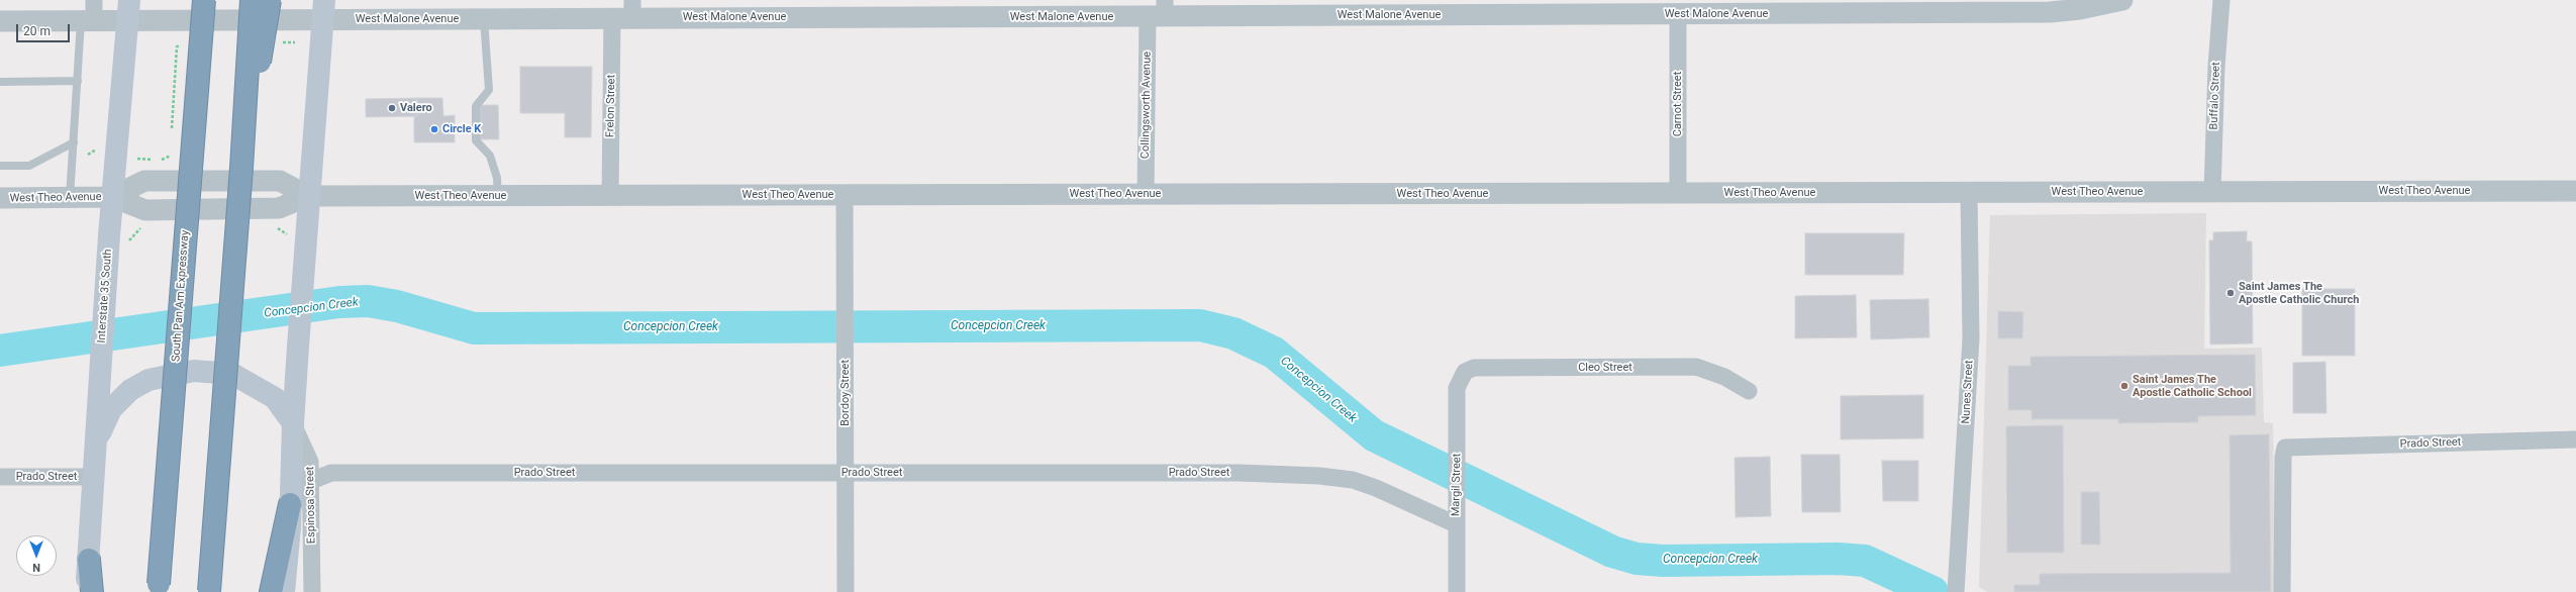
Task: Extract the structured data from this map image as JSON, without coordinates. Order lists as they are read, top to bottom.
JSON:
{
  "streets": {
    "highway": ["South Pan Am Expressway"],
    "main road": ["Interstate 35 South"],
    "street": [
      "West Malone Avenue",
      "Buffalo Street",
      "Carnot Street",
      "Collingsworth Avenue",
      "Frelon Street",
      "West Theo Avenue",
      "Cleo Street",
      "Nunes Street",
      "Bordoy Street",
      "Prado Street",
      "Margil Street",
      "Espinosa Street"
    ]
  },
  "crossings": [
    ["West Malone Avenue", "Carnot Street"],
    ["West Malone Avenue", "Collingsworth Avenue"],
    ["West Malone Avenue", "Frelon Street"],
    ["West Malone Avenue", "Interstate 35 South"],
    ["Buffalo Street", "West Theo Avenue"],
    ["Carnot Street", "West Theo Avenue"],
    ["Collingsworth Avenue", "West Theo Avenue"],
    ["Frelon Street", "West Theo Avenue"],
    ["West Theo Avenue", "Interstate 35 South"],
    ["West Theo Avenue", "Nunes Street"],
    ["West Theo Avenue", "Bordoy Street"],
    ["Interstate 35 South", "Prado Street"],
    ["Cleo Street", "Margil Street"],
    ["Bordoy Street", "Prado Street"],
    ["Prado Street", "Margil Street"],
    ["Prado Street", "Espinosa Street"]
  ],
  "water": ["Concepcion Creek"],
  "places": [
    "Valero",
    "Circle K",
    "Saint James The Apostle Catholic Church",
    "Saint James The Apostle Catholic School"
  ],
  "scale_bar": "20 m",
  "north": "bottom"
}
